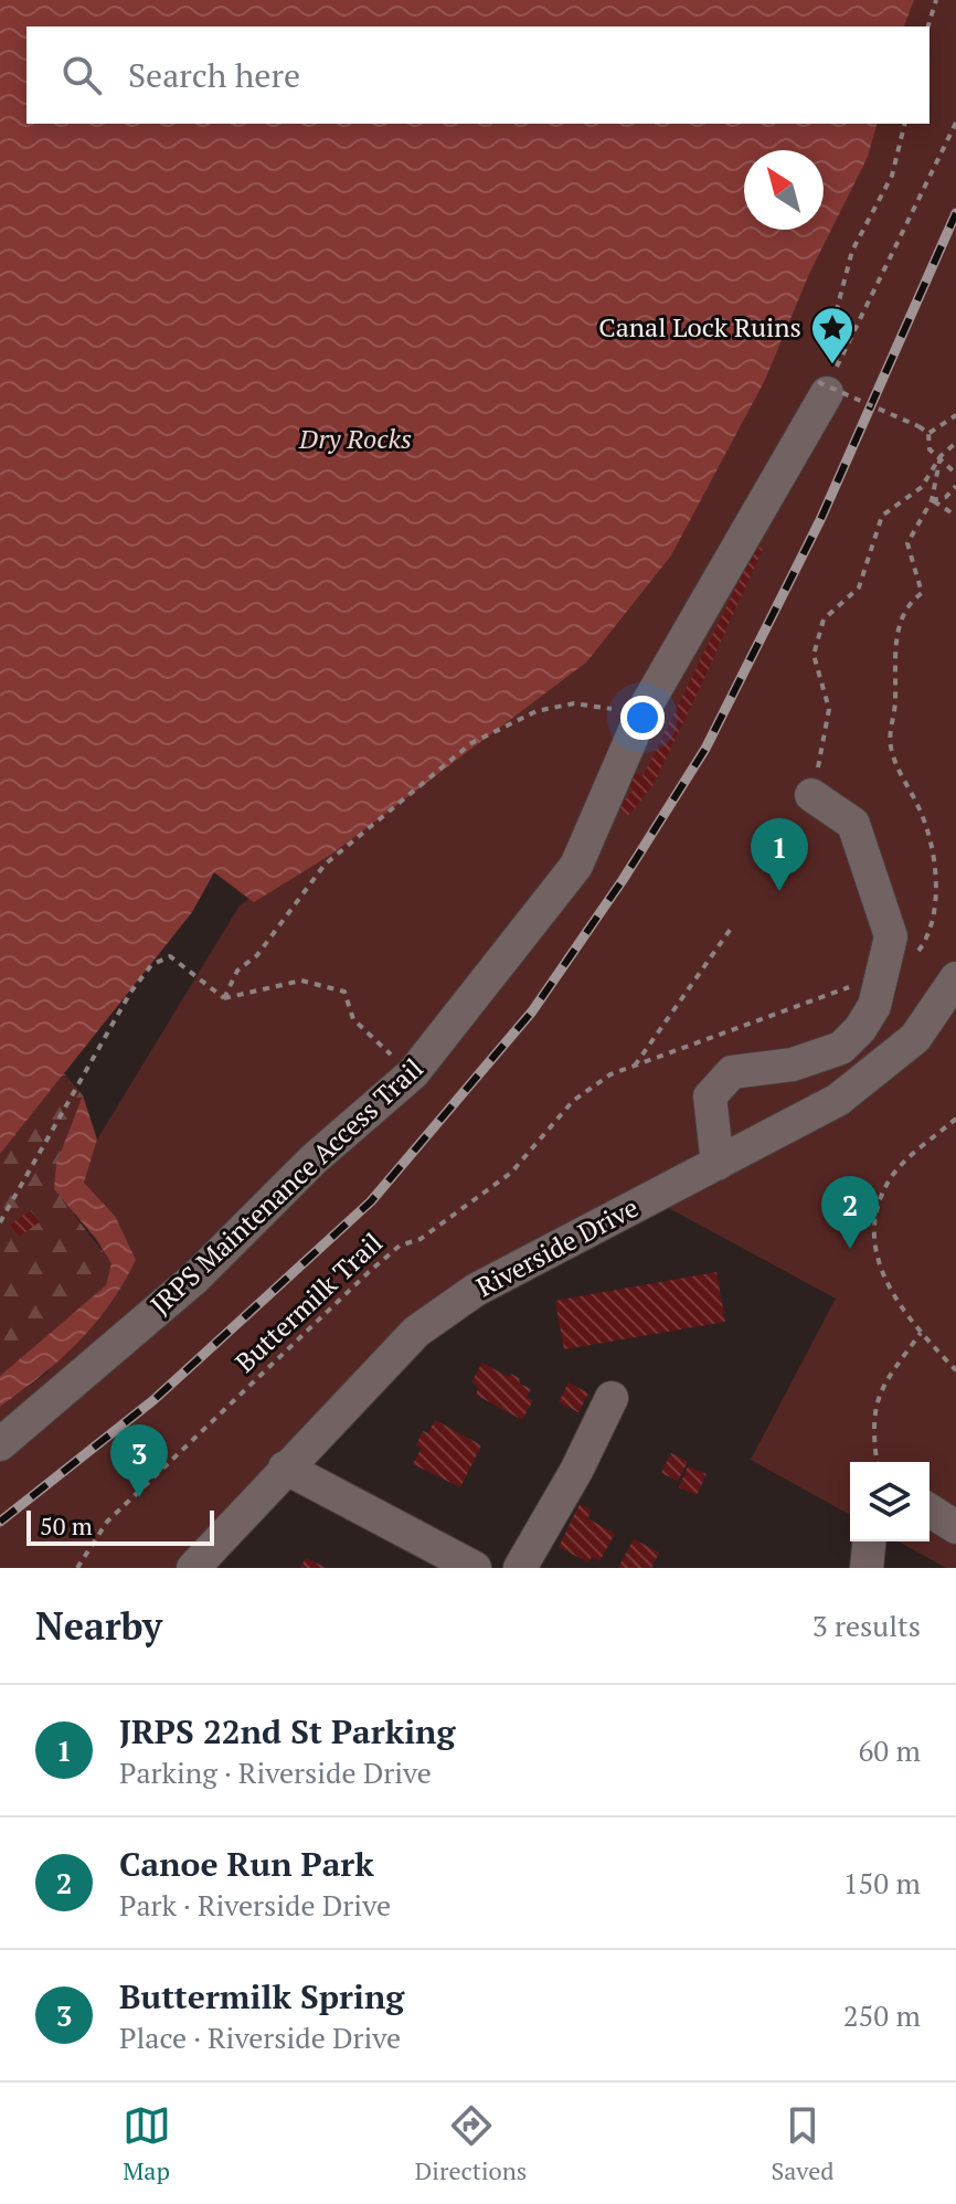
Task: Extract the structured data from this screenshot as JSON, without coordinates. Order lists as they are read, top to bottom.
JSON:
{
  "streets": {
    "street": ["JRPS Maintenance Access Trail", "Riverside Drive"],
    "path": ["Buttermilk Trail"]
  },
  "parks": ["Dry Rocks"],
  "places": {
    "place": ["Canal Lock Ruins"]
  },
  "scale_bar": "50 m",
  "north": "top left",
  "page": {
    "search": "Search here",
    "pins": ["1", "2", "3"],
    "scale": "50 m",
    "heading": ["Nearby", "3 results"],
    "list": [
      {
        "mark": "1",
        "name": "JRPS 22nd St Parking",
        "note": "Parking · Riverside Drive",
        "value": "60 m"
      },
      {
        "mark": "2",
        "name": "Canoe Run Park",
        "note": "Park · Riverside Drive",
        "value": "150 m"
      },
      {
        "mark": "3",
        "name": "Buttermilk Spring",
        "note": "Place · Riverside Drive",
        "value": "250 m"
      }
    ],
    "nav": ["Map", "Directions", "Saved"]
  }
}
